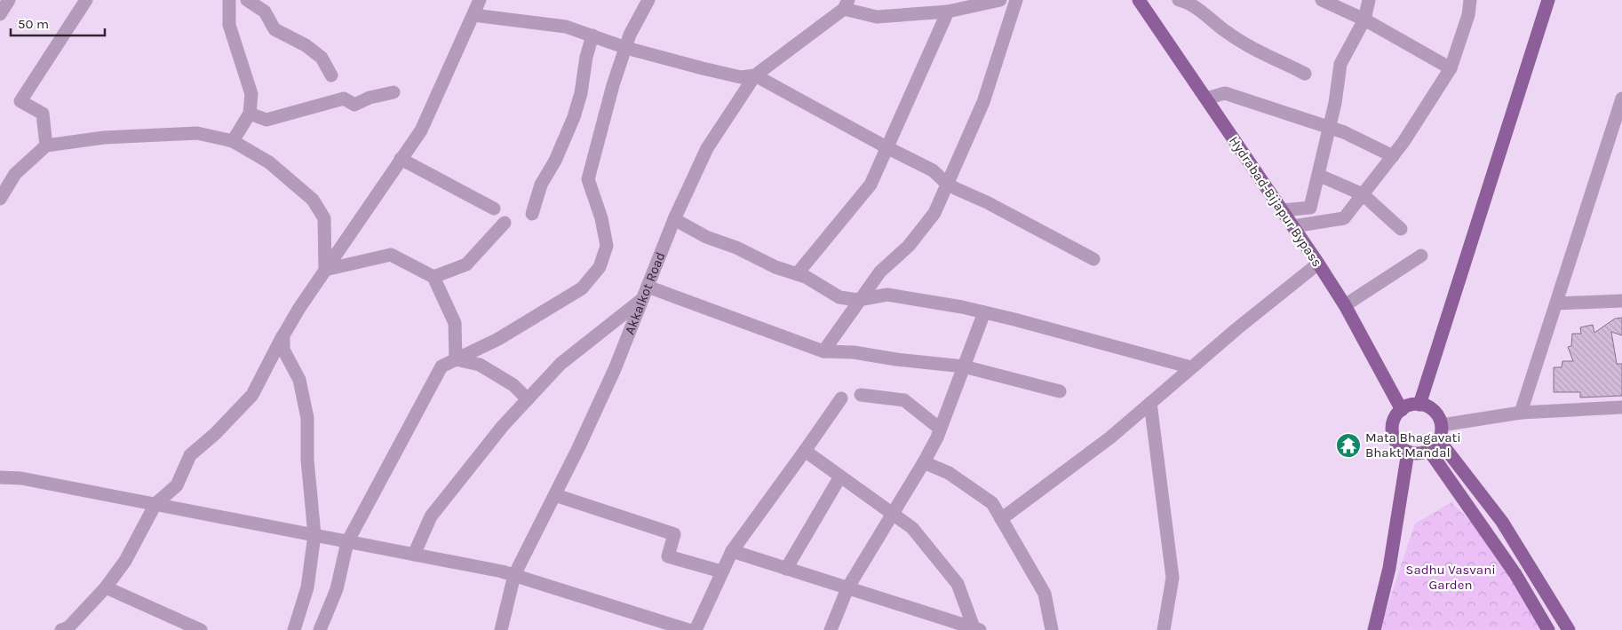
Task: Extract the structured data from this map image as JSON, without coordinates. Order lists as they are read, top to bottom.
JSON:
{
  "streets": {
    "main road": ["Hydrabad-Bijapur Bypass"],
    "street": ["Akkalkot Road"]
  },
  "parks": ["Sadhu Vasvani Garden"],
  "places": {
    "temple": ["Mata Bhagavati Bhakt Mandal"]
  },
  "scale_bar": "50 m"
}
